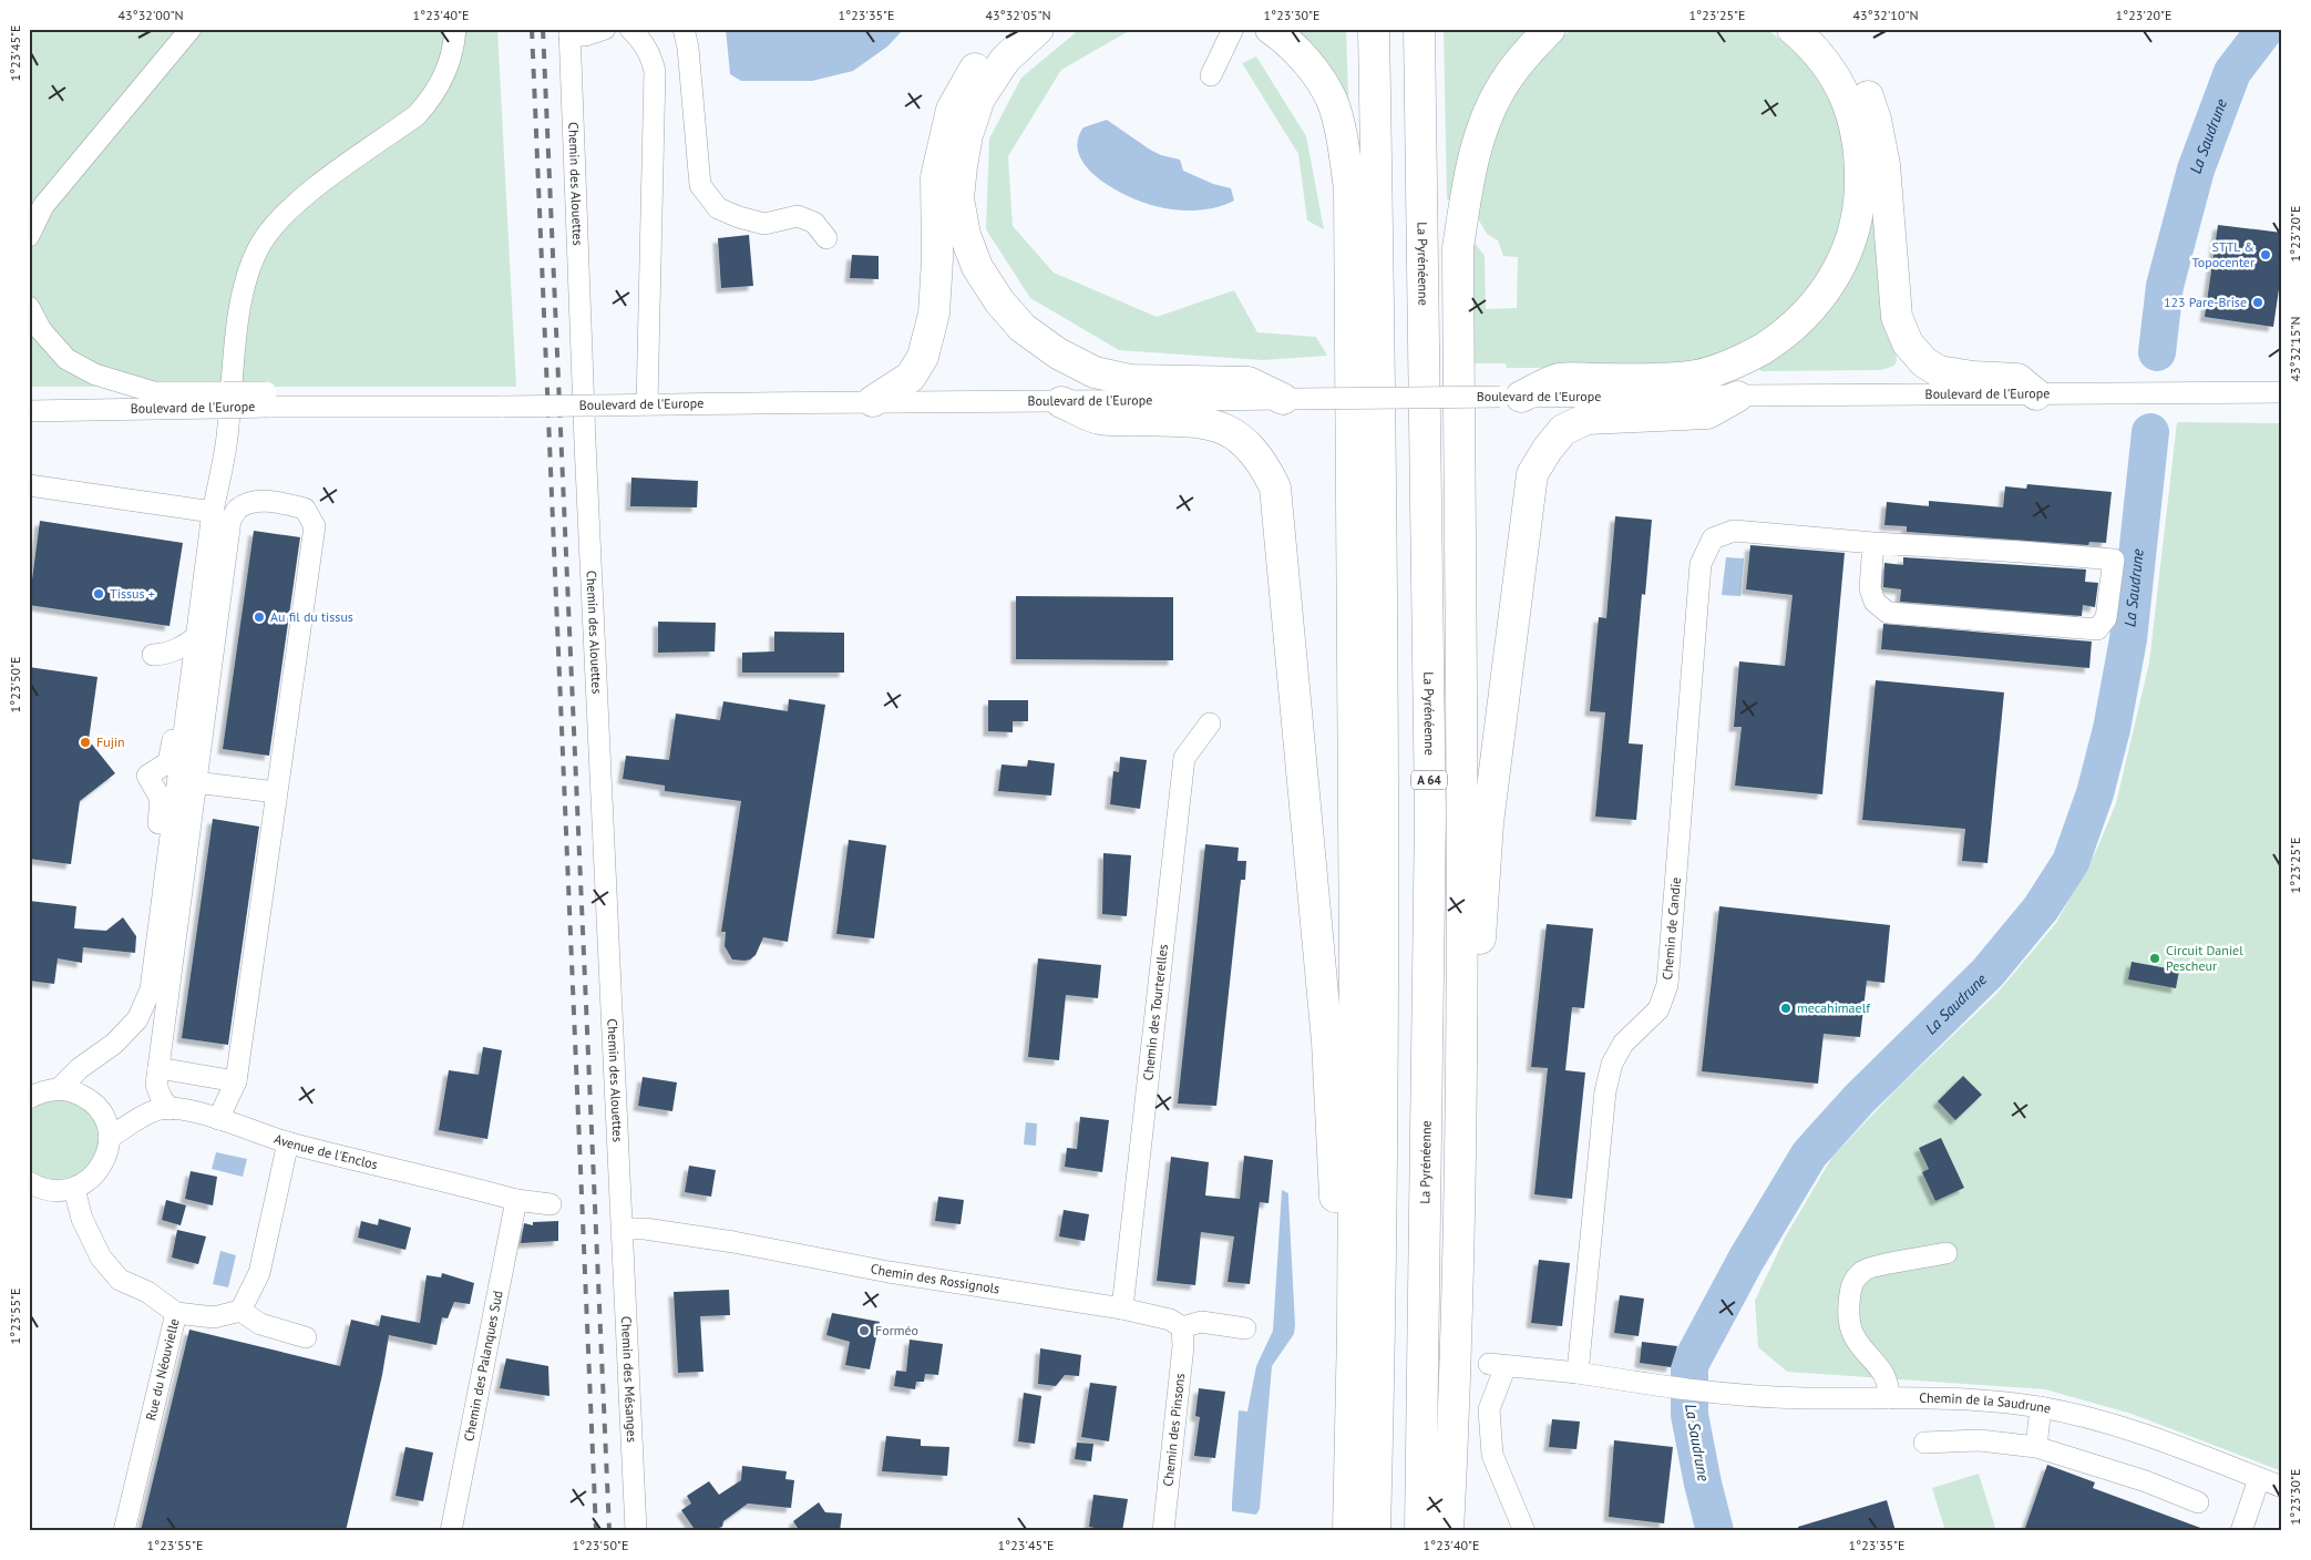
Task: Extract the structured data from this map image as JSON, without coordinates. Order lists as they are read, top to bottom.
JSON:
{
  "streets": {
    "highway": ["La Pyrénéenne", "A 64"],
    "street": [
      "Chemin des Alouettes",
      "Boulevard de l'Europe",
      "Chemin de Candie",
      "Chemin des Tourterelles",
      "Avenue de l'Enclos",
      "Chemin des Rossignols",
      "Chemin des Palanques Sud",
      "Rue du Néouvielle",
      "Chemin des Mésanges",
      "Chemin de la Saudrune",
      "Chemin des Pinsons"
    ]
  },
  "crossings": [
    ["Chemin des Alouettes", "Boulevard de l'Europe"],
    ["Chemin des Alouettes", "Chemin des Rossignols"],
    ["Chemin des Alouettes", "Chemin des Mésanges"],
    ["Chemin de Candie", "Chemin de la Saudrune"],
    ["Chemin des Tourterelles", "Chemin des Rossignols"],
    ["Avenue de l'Enclos", "Chemin des Palanques Sud"],
    ["Chemin des Rossignols", "Chemin des Mésanges"],
    ["Chemin des Rossignols", "Chemin des Pinsons"]
  ],
  "water": ["La Saudrune"],
  "places": [
    "STTL & Topocenter",
    "123 Pare-Brise",
    "Tissus +",
    "Au fil du tissus",
    "Fujin",
    "Circuit Daniel Pescheur",
    "mecahimaelf",
    "Forméo"
  ],
  "coordinates": [
    "43°32'00\"N",
    "1°23'40\"E",
    "1°23'35\"E",
    "43°32'05\"N",
    "1°23'30\"E",
    "1°23'25\"E",
    "43°32'10\"N",
    "1°23'20\"E",
    "1°23'45\"E",
    "43°32'15\"N",
    "1°23'50\"E",
    "1°23'55\"E"
  ]
}
